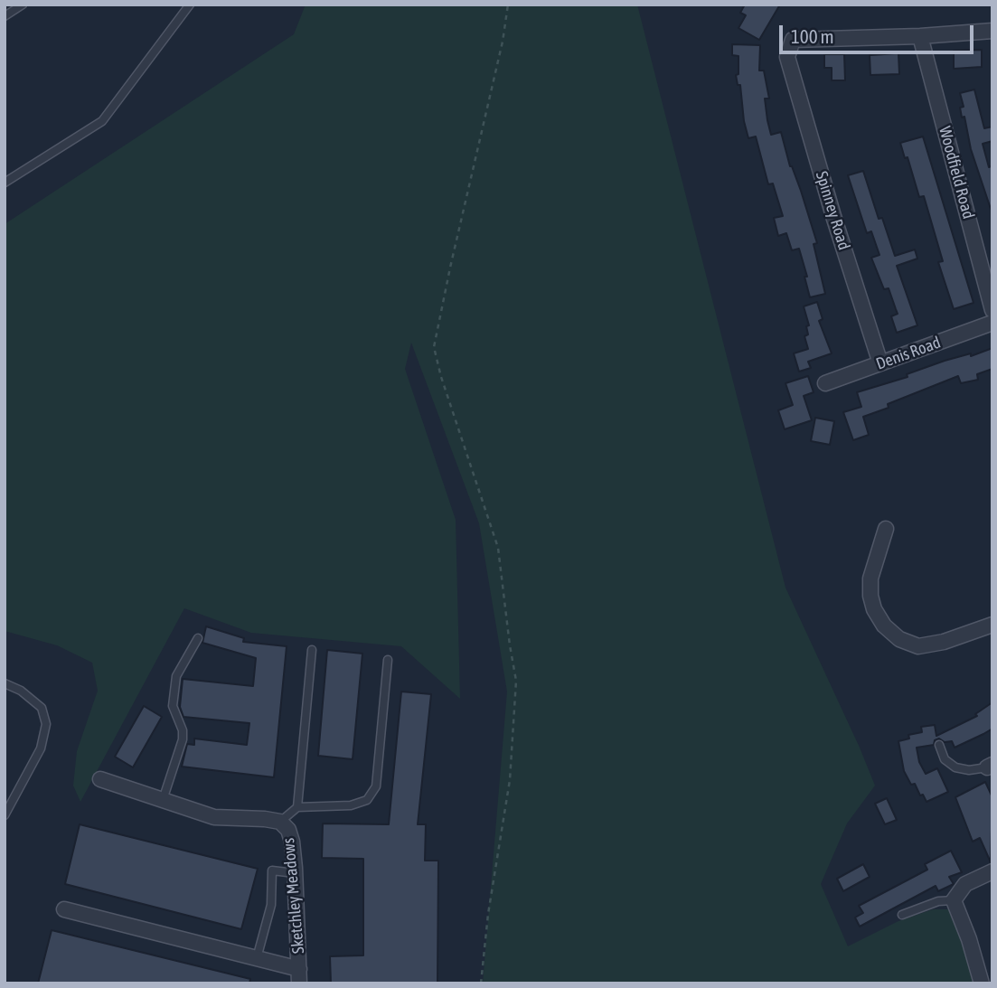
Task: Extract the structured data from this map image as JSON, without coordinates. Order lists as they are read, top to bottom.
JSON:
{
  "streets": {
    "street": [
      "Woodfield Road",
      "Spinney Road",
      "Denis Road",
      "Sketchley Meadows"
    ]
  },
  "crossings": [
    ["Woodfield Road", "Spinney Road"],
    ["Spinney Road", "Denis Road"]
  ],
  "scale_bar": "100 m"
}
